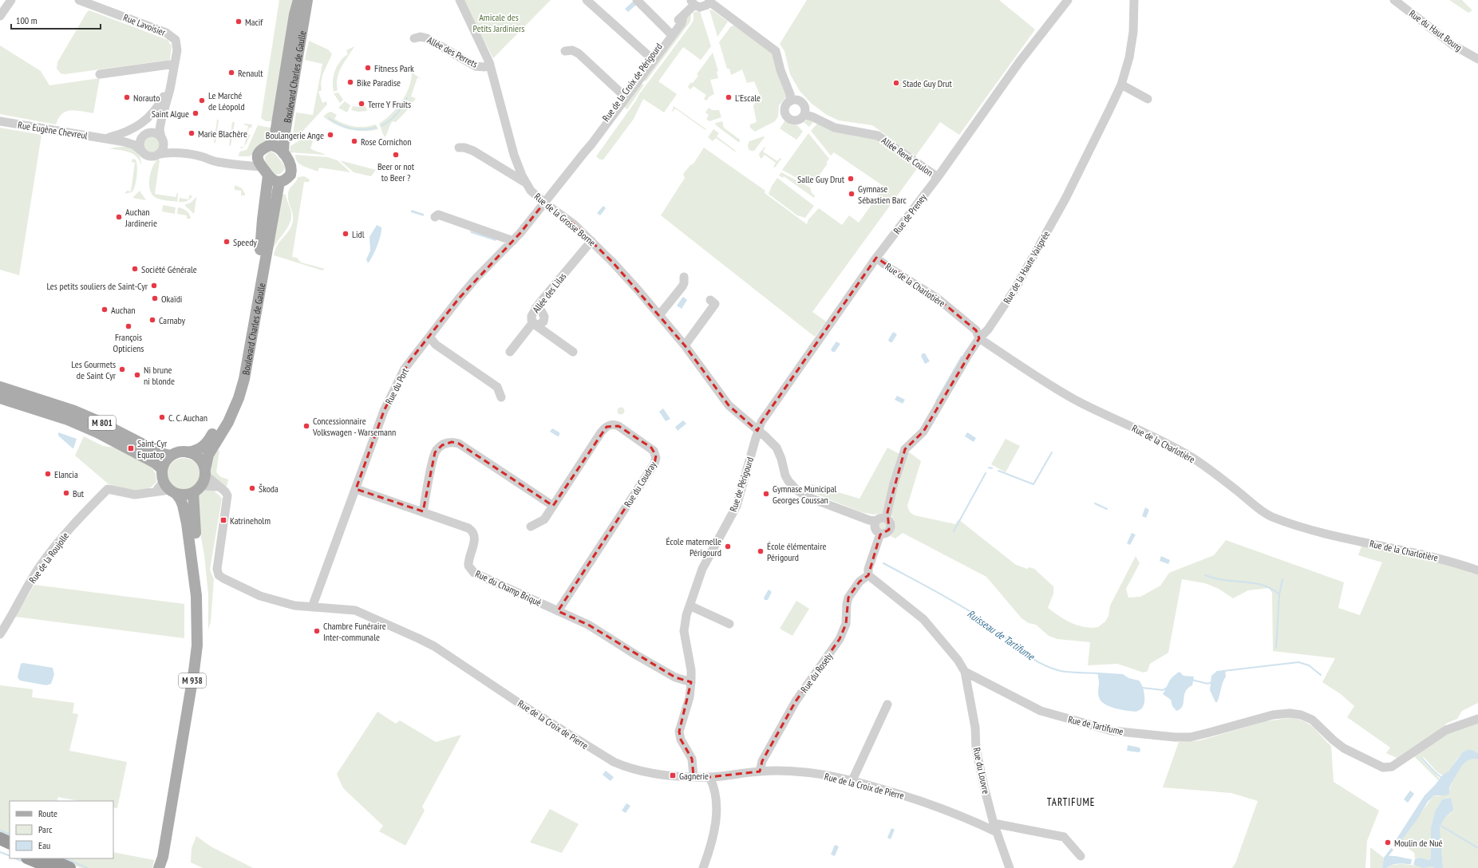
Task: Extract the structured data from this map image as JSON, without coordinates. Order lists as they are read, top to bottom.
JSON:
{
  "streets": {
    "main road": ["Boulevard Charles de Gaulle", "M 801", "M 938"],
    "street": [
      "Rue Lavoisier",
      "Rue du Haut Bourg",
      "Allée des Perrets",
      "Rue de la Croix de Périgourd",
      "Rue Eugène Chevreul",
      "Allée René Coulon",
      "Rue de Preney",
      "Rue de la Grosse Borne",
      "Rue de la Haute Vaisprée",
      "Rue de la Charlotière",
      "Allée des Lilas",
      "Rue du Port",
      "Rue du Coudray",
      "Rue de Périgourd",
      "Rue de la Roujolle",
      "Rue du Champ Briqué",
      "Rue du Rosely",
      "Rue de la Croix de Pierre",
      "Rue de Tartifume",
      "Rue du Louvre"
    ]
  },
  "crossings": [
    ["Rue Lavoisier", "Rue Eugène Chevreul"],
    ["Allée des Perrets", "Rue de la Grosse Borne"],
    ["Boulevard Charles de Gaulle", "M 801"],
    ["Boulevard Charles de Gaulle", "M 938"],
    ["Boulevard Charles de Gaulle", "Rue de la Croix de Pierre"],
    ["Rue de la Croix de Périgourd", "Rue de la Grosse Borne"],
    ["Rue de la Croix de Périgourd", "Rue du Port"],
    ["Allée René Coulon", "Rue de Preney"],
    ["Rue de Preney", "Rue de la Grosse Borne"],
    ["Rue de Preney", "Rue de la Charlotière"],
    ["Rue de Preney", "Rue de Périgourd"],
    ["Rue de la Grosse Borne", "Allée des Lilas"],
    ["Rue de la Grosse Borne", "Rue du Port"],
    ["Rue de la Grosse Borne", "Rue de Périgourd"],
    ["Rue de la Haute Vaisprée", "Rue de la Charlotière"],
    ["Rue du Port", "Rue du Champ Briqué"],
    ["Rue du Port", "Rue de la Croix de Pierre"],
    ["M 801", "M 938"],
    ["M 801", "Rue de la Croix de Pierre"],
    ["Rue du Coudray", "Rue du Champ Briqué"],
    ["Rue de Périgourd", "Rue du Champ Briqué"],
    ["Rue de Périgourd", "Rue de la Croix de Pierre"],
    ["Rue du Rosely", "Rue de la Croix de Pierre"],
    ["M 938", "Rue de la Croix de Pierre"],
    ["Rue de la Croix de Pierre", "Rue du Louvre"],
    ["Rue de Tartifume", "Rue du Louvre"]
  ],
  "districts": ["TARTIFUME"],
  "water": ["Ruisseau de Tartifume"],
  "parks": ["Amicale des Petits Jardiniers"],
  "places": {
    "other": [
      "Macif",
      "Fitness Park",
      "Renault",
      "Bike Paradise",
      "Stade Guy Drut",
      "Norauto",
      "L'Escale",
      "Le Marché de Léopold",
      "Terre Y Fruits",
      "Saint Algue",
      "Marie Blachère",
      "Boulangerie Ange",
      "Rose Cornichon",
      "Beer or not to Beer ?",
      "Salle Guy Drut",
      "Gymnase Sébastien Barc",
      "Auchan Jardinerie",
      "Lidl",
      "Speedy",
      "Société Générale",
      "Les petits souliers de Saint-Cyr",
      "Okaïdi",
      "Auchan",
      "Carnaby",
      "François Opticiens",
      "Les Gourmets de Saint Cyr",
      "Ni brune ni blonde",
      "C. C. Auchan",
      "Concessionnaire Volkswagen - Warsemann",
      "Elancia",
      "Škoda",
      "But",
      "Gymnase Municipal Georges Coussan",
      "École maternelle Périgourd",
      "École élémentaire Périgourd",
      "Chambre Funéraire Inter-communale",
      "Moulin de Nué"
    ],
    "transit": ["Saint-Cyr Equatop", "Katrineholm", "Gagnerie"]
  },
  "legend": ["Route", "Parc", "Eau"],
  "scale_bar": "100 m"
}
